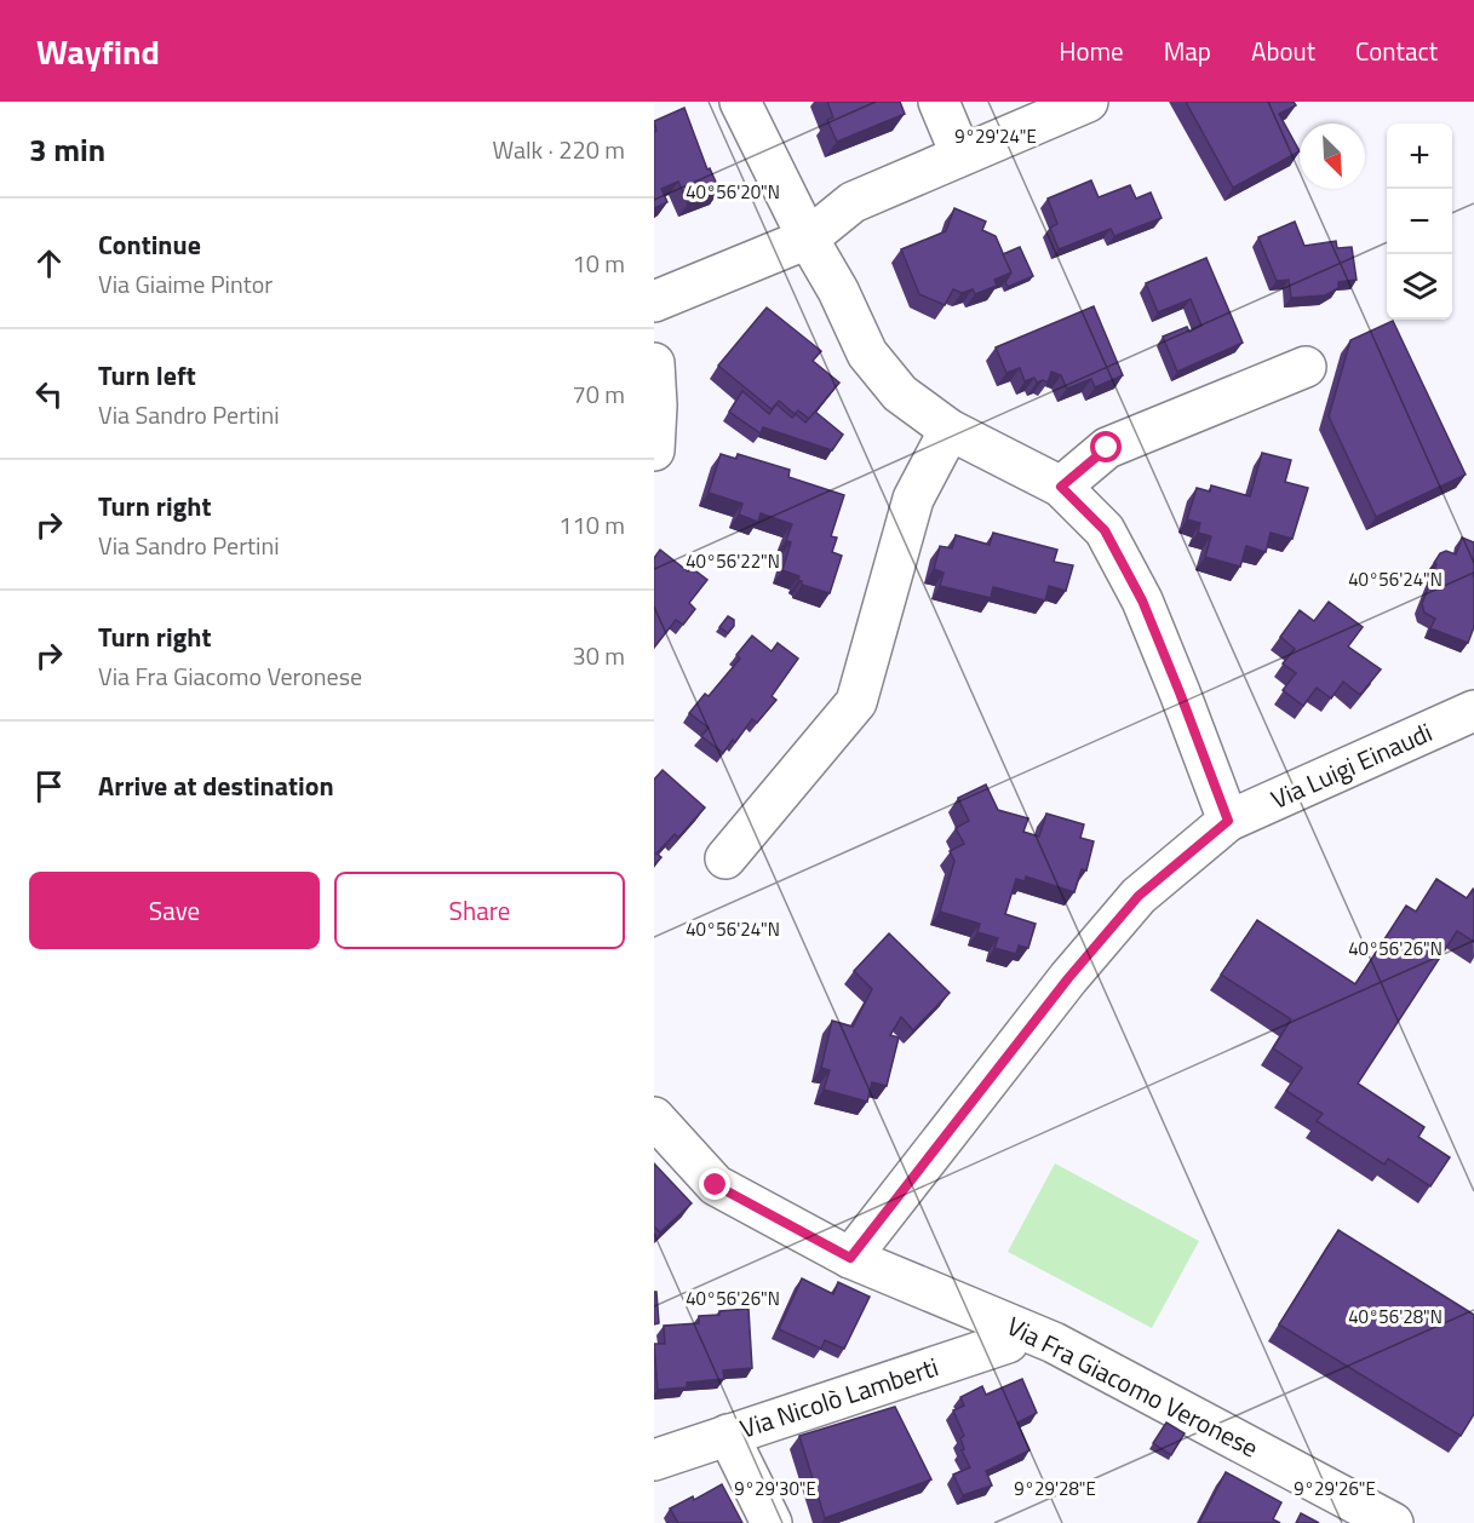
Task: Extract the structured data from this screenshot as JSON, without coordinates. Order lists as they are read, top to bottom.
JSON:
{
  "streets": {
    "street": ["Via Luigi Einaudi", "Via Fra Giacomo Veronese", "Via Nicolò Lamberti"]
  },
  "crossings": [
    ["Via Luigi Einaudi", "Via Fra Giacomo Veronese"],
    ["Via Fra Giacomo Veronese", "Via Nicolò Lamberti"]
  ],
  "north": "bottom right",
  "page": {
    "header": "Wayfind",
    "nav": [
      "Home",
      "Map",
      "About",
      "Contact"
    ],
    "heading": ["3 min", "Walk · 220 m"],
    "map_buttons": ["+", "−"],
    "list": [
      ["Continue", "Via Giaime Pintor", "10 m"],
      ["Turn left", "Via Sandro Pertini", "70 m"],
      ["Turn right", "Via Sandro Pertini", "110 m"],
      ["Turn right", "Via Fra Giacomo Veronese", "30 m"],
      "Arrive at destination"
    ],
    "buttons": ["Save", "Share"]
  },
  "coordinates": [
    "9°29'24\"E",
    "40°56'20\"N",
    "40°56'22\"N",
    "40°56'24\"N",
    "40°56'26\"N",
    "40°56'28\"N",
    "9°29'30\"E",
    "9°29'28\"E",
    "9°29'26\"E"
  ]
}
